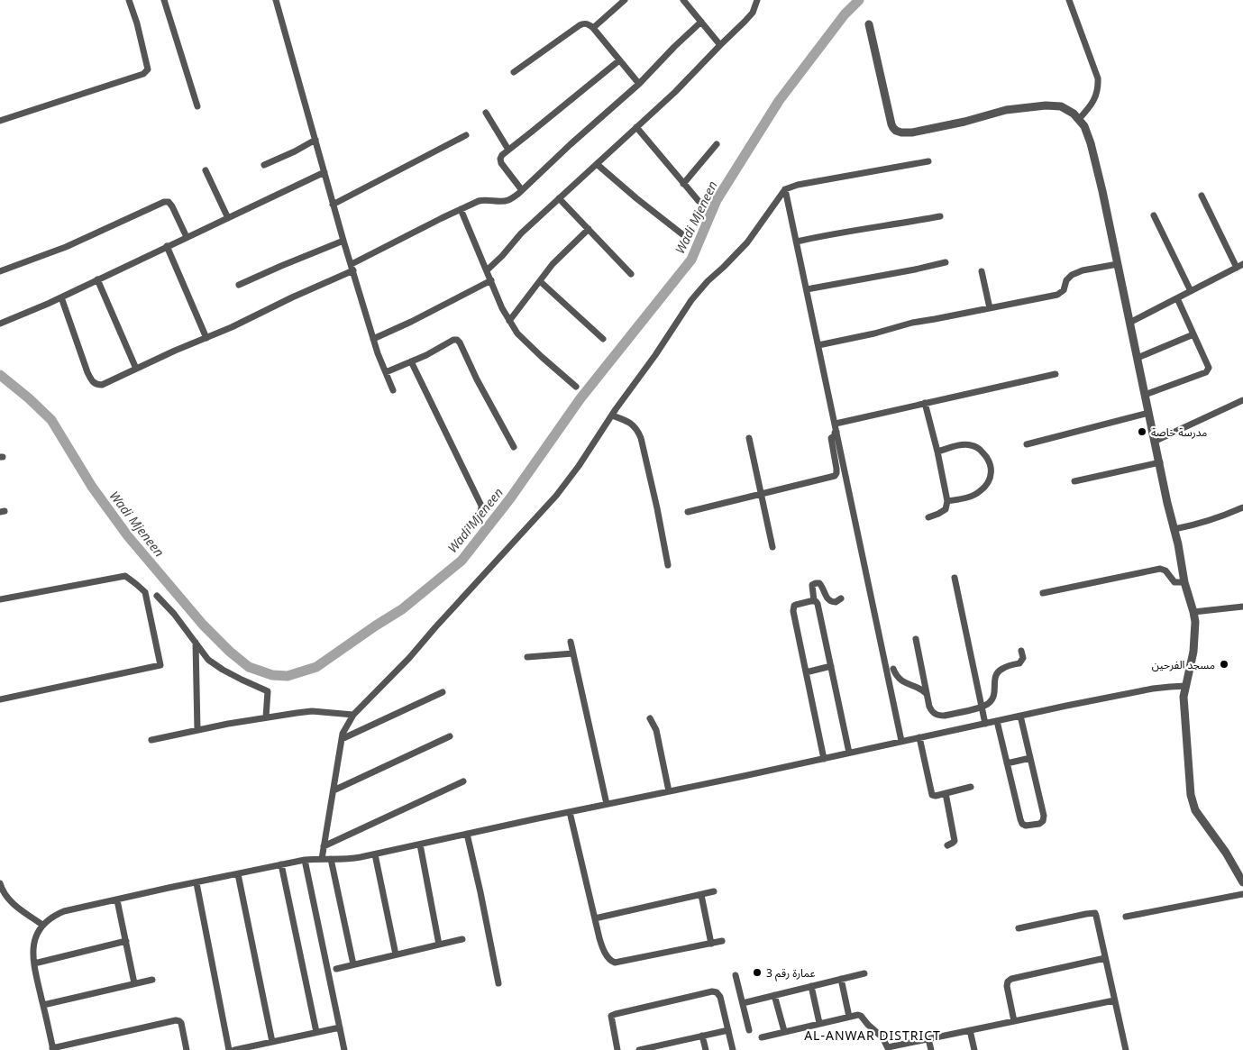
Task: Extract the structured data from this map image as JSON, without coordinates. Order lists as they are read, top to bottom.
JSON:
{
  "districts": ["AL-ANWAR DISTRICT"],
  "water": ["Wadi Mjeneen"],
  "places": ["مدرسة خاصة", "مسجد الفرحين", "عمارة رقم 3"]
}
